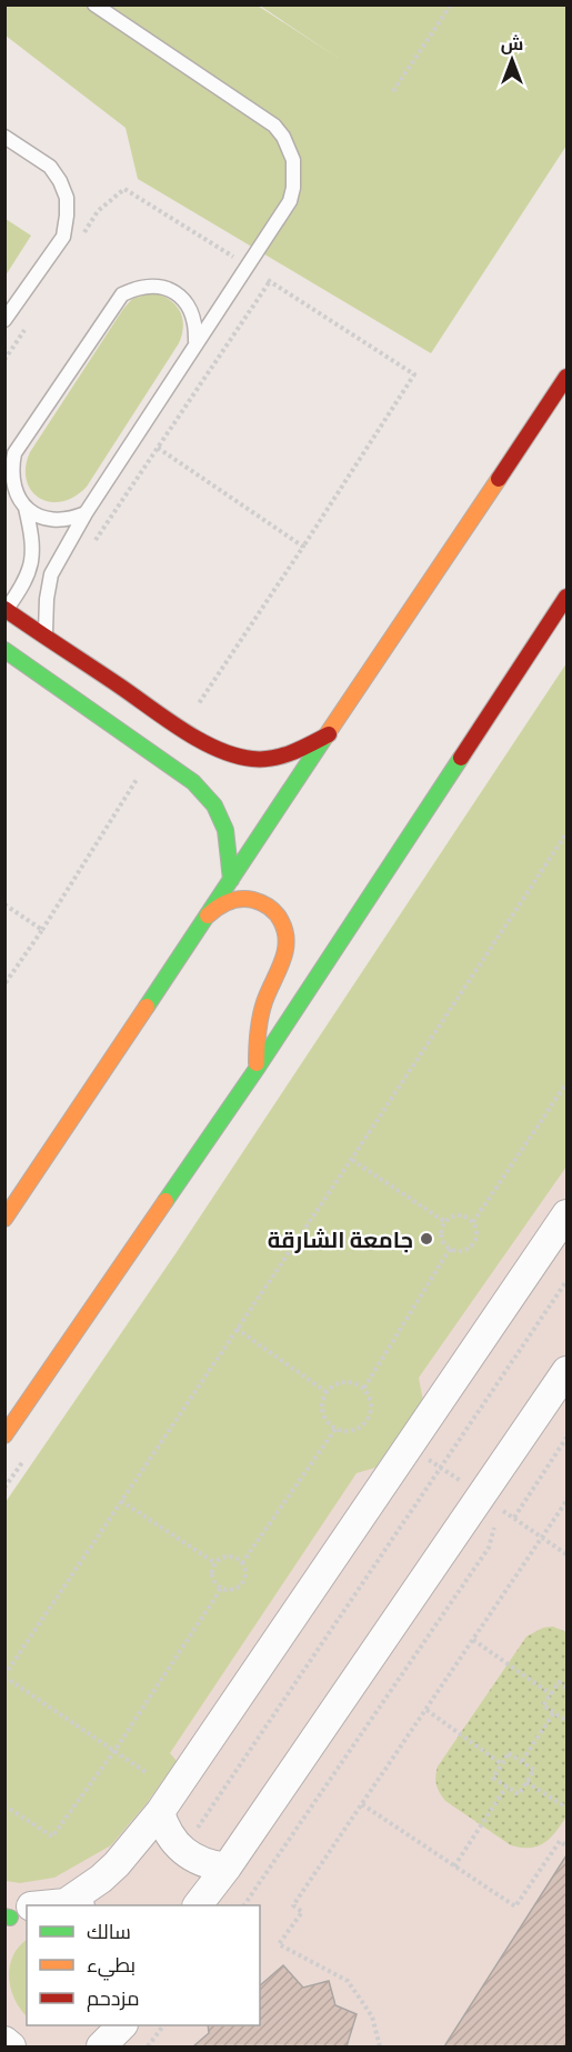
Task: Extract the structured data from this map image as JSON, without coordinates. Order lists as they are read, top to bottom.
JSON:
{
  "places": ["جامعة الشارقة"],
  "legend": ["سالك", "بطيء", "مزدحم"],
  "north": "top"
}
